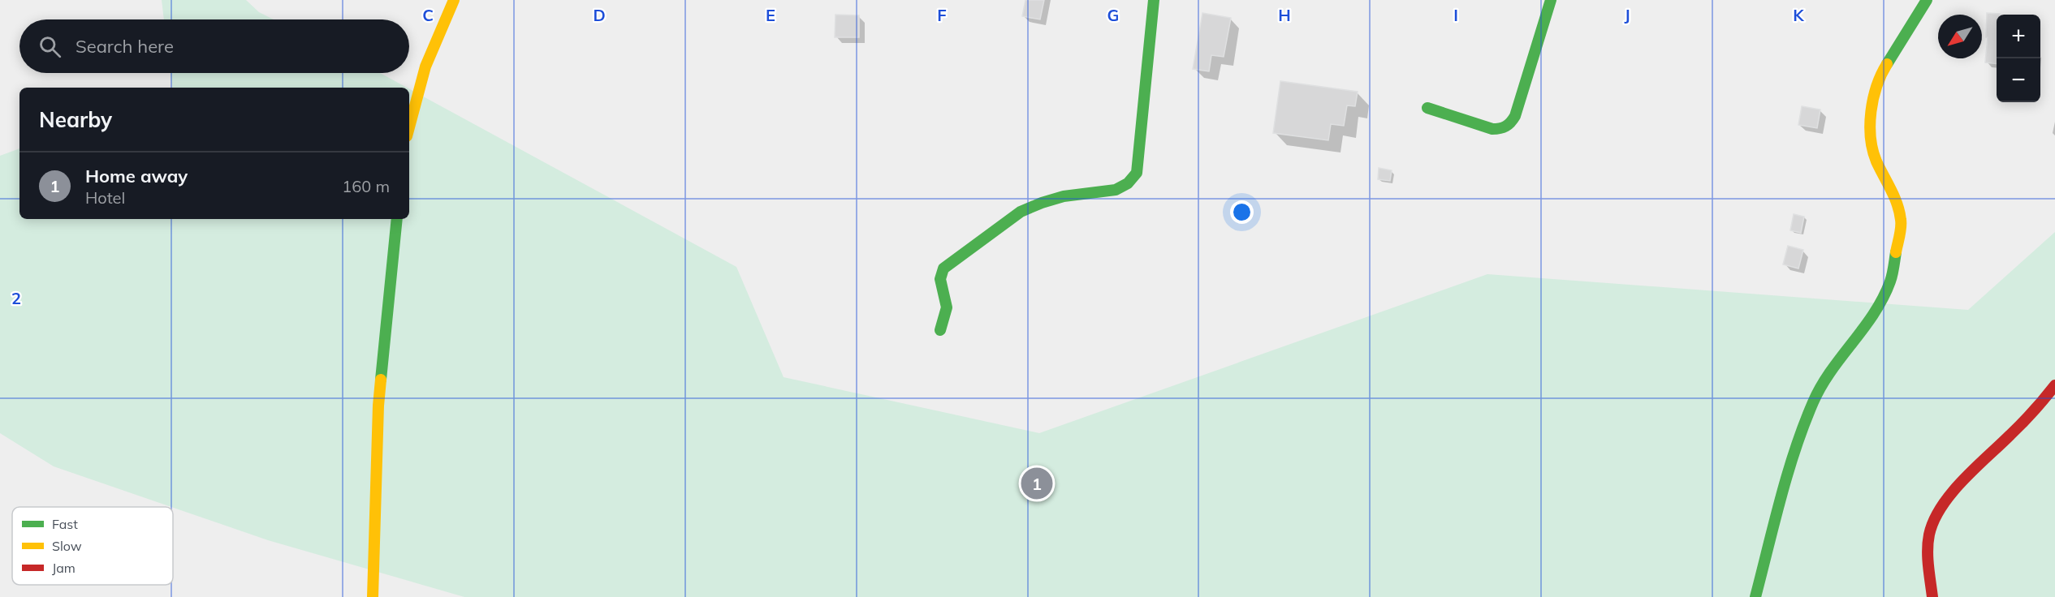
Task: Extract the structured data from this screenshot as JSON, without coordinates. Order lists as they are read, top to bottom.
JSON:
{
  "legend": ["Fast", "Slow", "Jam"],
  "north": "bottom left",
  "page": {
    "map_buttons": ["+", "−"],
    "search": "Search here",
    "heading": "Nearby",
    "list": [
      {
        "mark": "1",
        "name": "Home away",
        "note": "Hotel",
        "value": "160 m"
      }
    ],
    "pins": "1"
  },
  "grid": {
    "columns": [
      "C",
      "D",
      "E",
      "F",
      "G",
      "H",
      "I",
      "J",
      "K"
    ],
    "rows": ["2"]
  }
}
